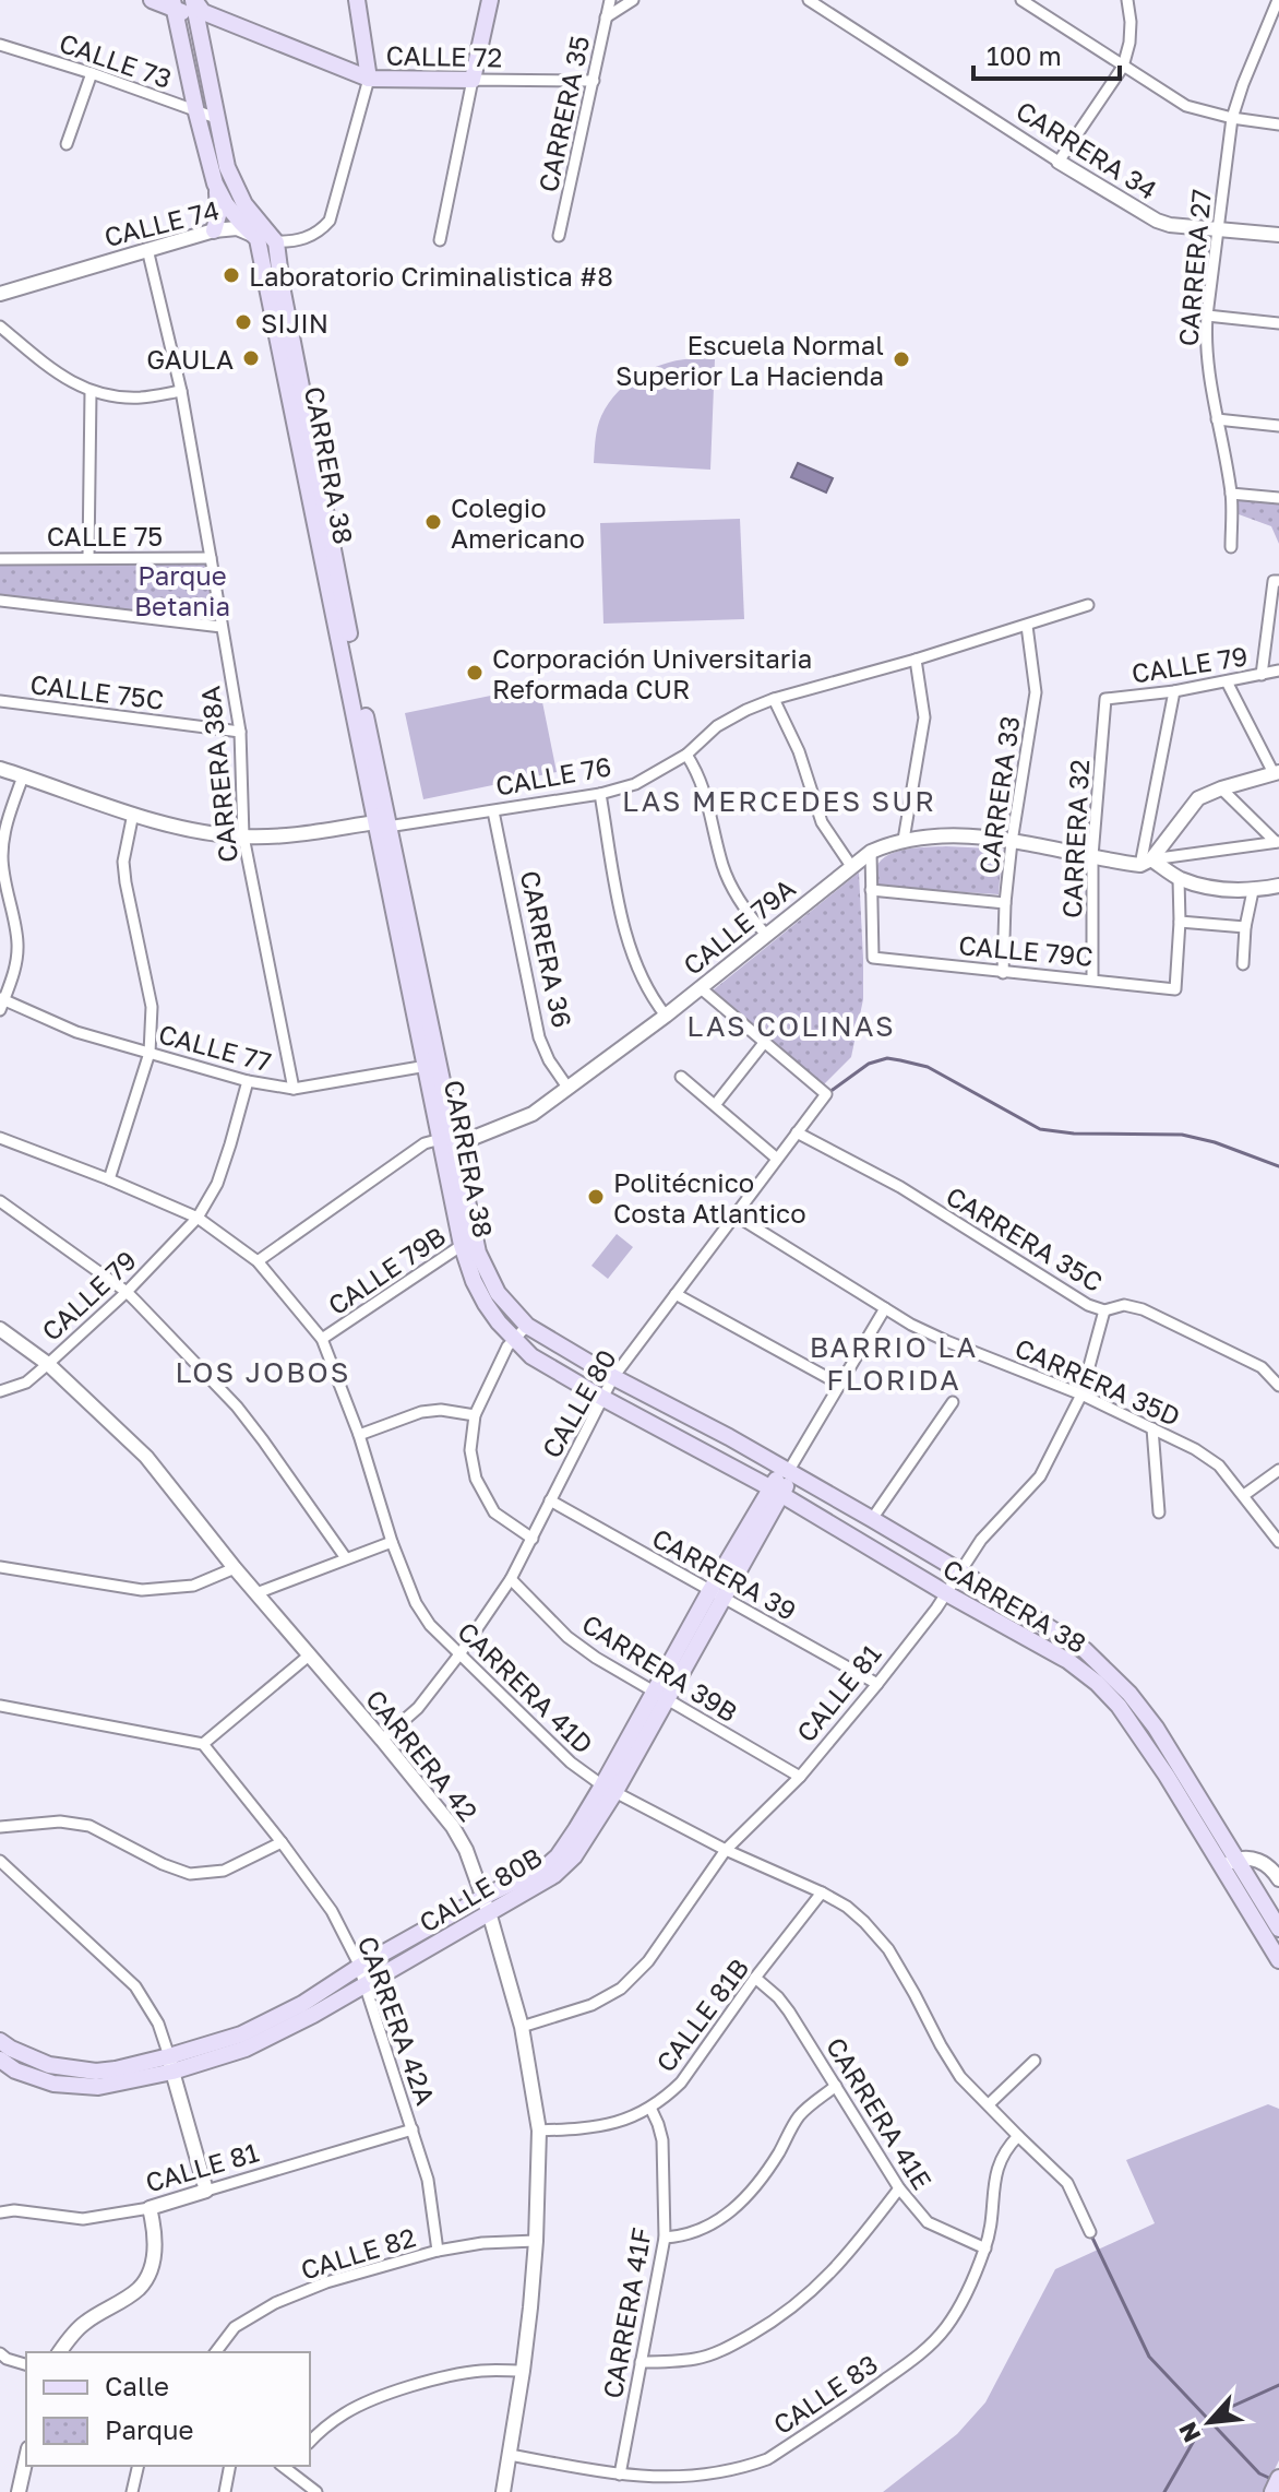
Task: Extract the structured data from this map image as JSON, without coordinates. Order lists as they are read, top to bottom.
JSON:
{
  "streets": {
    "main road": ["CALLE 72", "CARRERA 38", "CALLE 80B"],
    "street": [
      "CALLE 73",
      "CARRERA 35",
      "CARRERA 34",
      "CALLE 74",
      "CARRERA 27",
      "CALLE 75",
      "CALLE 79",
      "CALLE 75C",
      "CARRERA 38A",
      "CALLE 76",
      "CARRERA 33",
      "CARRERA 32",
      "CALLE 79A",
      "CARRERA 36",
      "CALLE 79C",
      "CALLE 77",
      "CARRERA 35C",
      "CALLE 79B",
      "CARRERA 35D",
      "CALLE 80",
      "CARRERA 39",
      "CARRERA 39B",
      "CARRERA 41D",
      "CALLE 81",
      "CARRERA 42",
      "CALLE 81B",
      "CARRERA 42A",
      "CARRERA 41E",
      "CALLE 82",
      "CARRERA 41F",
      "CALLE 83"
    ]
  },
  "crossings": [
    ["CALLE 72", "CARRERA 35"],
    ["CALLE 72", "CALLE 74"],
    ["CALLE 72", "CARRERA 38"],
    ["CALLE 73", "CARRERA 38"],
    ["CARRERA 34", "CARRERA 27"],
    ["CALLE 74", "CARRERA 38"],
    ["CALLE 74", "CARRERA 38A"],
    ["CARRERA 38", "CALLE 76"],
    ["CARRERA 38", "CALLE 79A"],
    ["CARRERA 38", "CALLE 77"],
    ["CARRERA 38", "CALLE 79B"],
    ["CARRERA 38", "CALLE 80"],
    ["CARRERA 38", "CALLE 81"],
    ["CARRERA 38", "CALLE 80B"],
    ["CALLE 75", "CARRERA 38A"],
    ["CALLE 79", "CARRERA 32"],
    ["CALLE 79", "CARRERA 41D"],
    ["CALLE 79", "CARRERA 42"],
    ["CALLE 75C", "CARRERA 38A"],
    ["CARRERA 38A", "CALLE 76"],
    ["CARRERA 38A", "CALLE 77"],
    ["CALLE 76", "CARRERA 33"],
    ["CALLE 76", "CARRERA 36"],
    ["CARRERA 33", "CALLE 79A"],
    ["CARRERA 33", "CALLE 79C"],
    ["CARRERA 32", "CALLE 79A"],
    ["CARRERA 32", "CALLE 79C"],
    ["CALLE 79A", "CARRERA 36"],
    ["CALLE 79A", "CARRERA 41D"],
    ["CARRERA 35C", "CALLE 80"],
    ["CARRERA 35C", "CALLE 81"],
    ["CALLE 79B", "CARRERA 41D"],
    ["CARRERA 35D", "CALLE 80"],
    ["CARRERA 35D", "CALLE 81"],
    ["CARRERA 35D", "CALLE 80B"],
    ["CALLE 80", "CARRERA 39"],
    ["CALLE 80", "CARRERA 39B"],
    ["CALLE 80", "CARRERA 41D"],
    ["CALLE 80", "CARRERA 42"],
    ["CARRERA 39", "CALLE 81"],
    ["CARRERA 39", "CALLE 80B"],
    ["CARRERA 39B", "CALLE 81"],
    ["CARRERA 39B", "CALLE 80B"],
    ["CARRERA 41D", "CALLE 81"],
    ["CARRERA 41D", "CALLE 80B"],
    ["CARRERA 41D", "CALLE 81B"],
    ["CARRERA 41D", "CALLE 83"],
    ["CALLE 81", "CARRERA 42"],
    ["CALLE 81", "CARRERA 42A"],
    ["CARRERA 42", "CALLE 80B"],
    ["CARRERA 42", "CALLE 81B"],
    ["CARRERA 42", "CALLE 82"],
    ["CARRERA 42", "CALLE 83"],
    ["CALLE 80B", "CARRERA 42A"],
    ["CALLE 81B", "CARRERA 41E"],
    ["CALLE 81B", "CARRERA 41F"],
    ["CARRERA 42A", "CALLE 82"],
    ["CARRERA 41E", "CALLE 83"],
    ["CARRERA 41F", "CALLE 83"]
  ],
  "districts": [
    "LAS MERCEDES SUR",
    "LAS COLINAS",
    "BARRIO LA FLORIDA",
    "LOS JOBOS"
  ],
  "parks": ["Parque Betania"],
  "places": [
    "Laboratorio Criminalistica #8",
    "SIJIN",
    "GAULA",
    "Escuela Normal Superior La Hacienda",
    "Colegio Americano",
    "Corporación Universitaria Reformada CUR",
    "Politécnico Costa Atlantico"
  ],
  "legend": ["Calle", "Parque"],
  "scale_bar": "100 m",
  "north": "bottom left"
}
